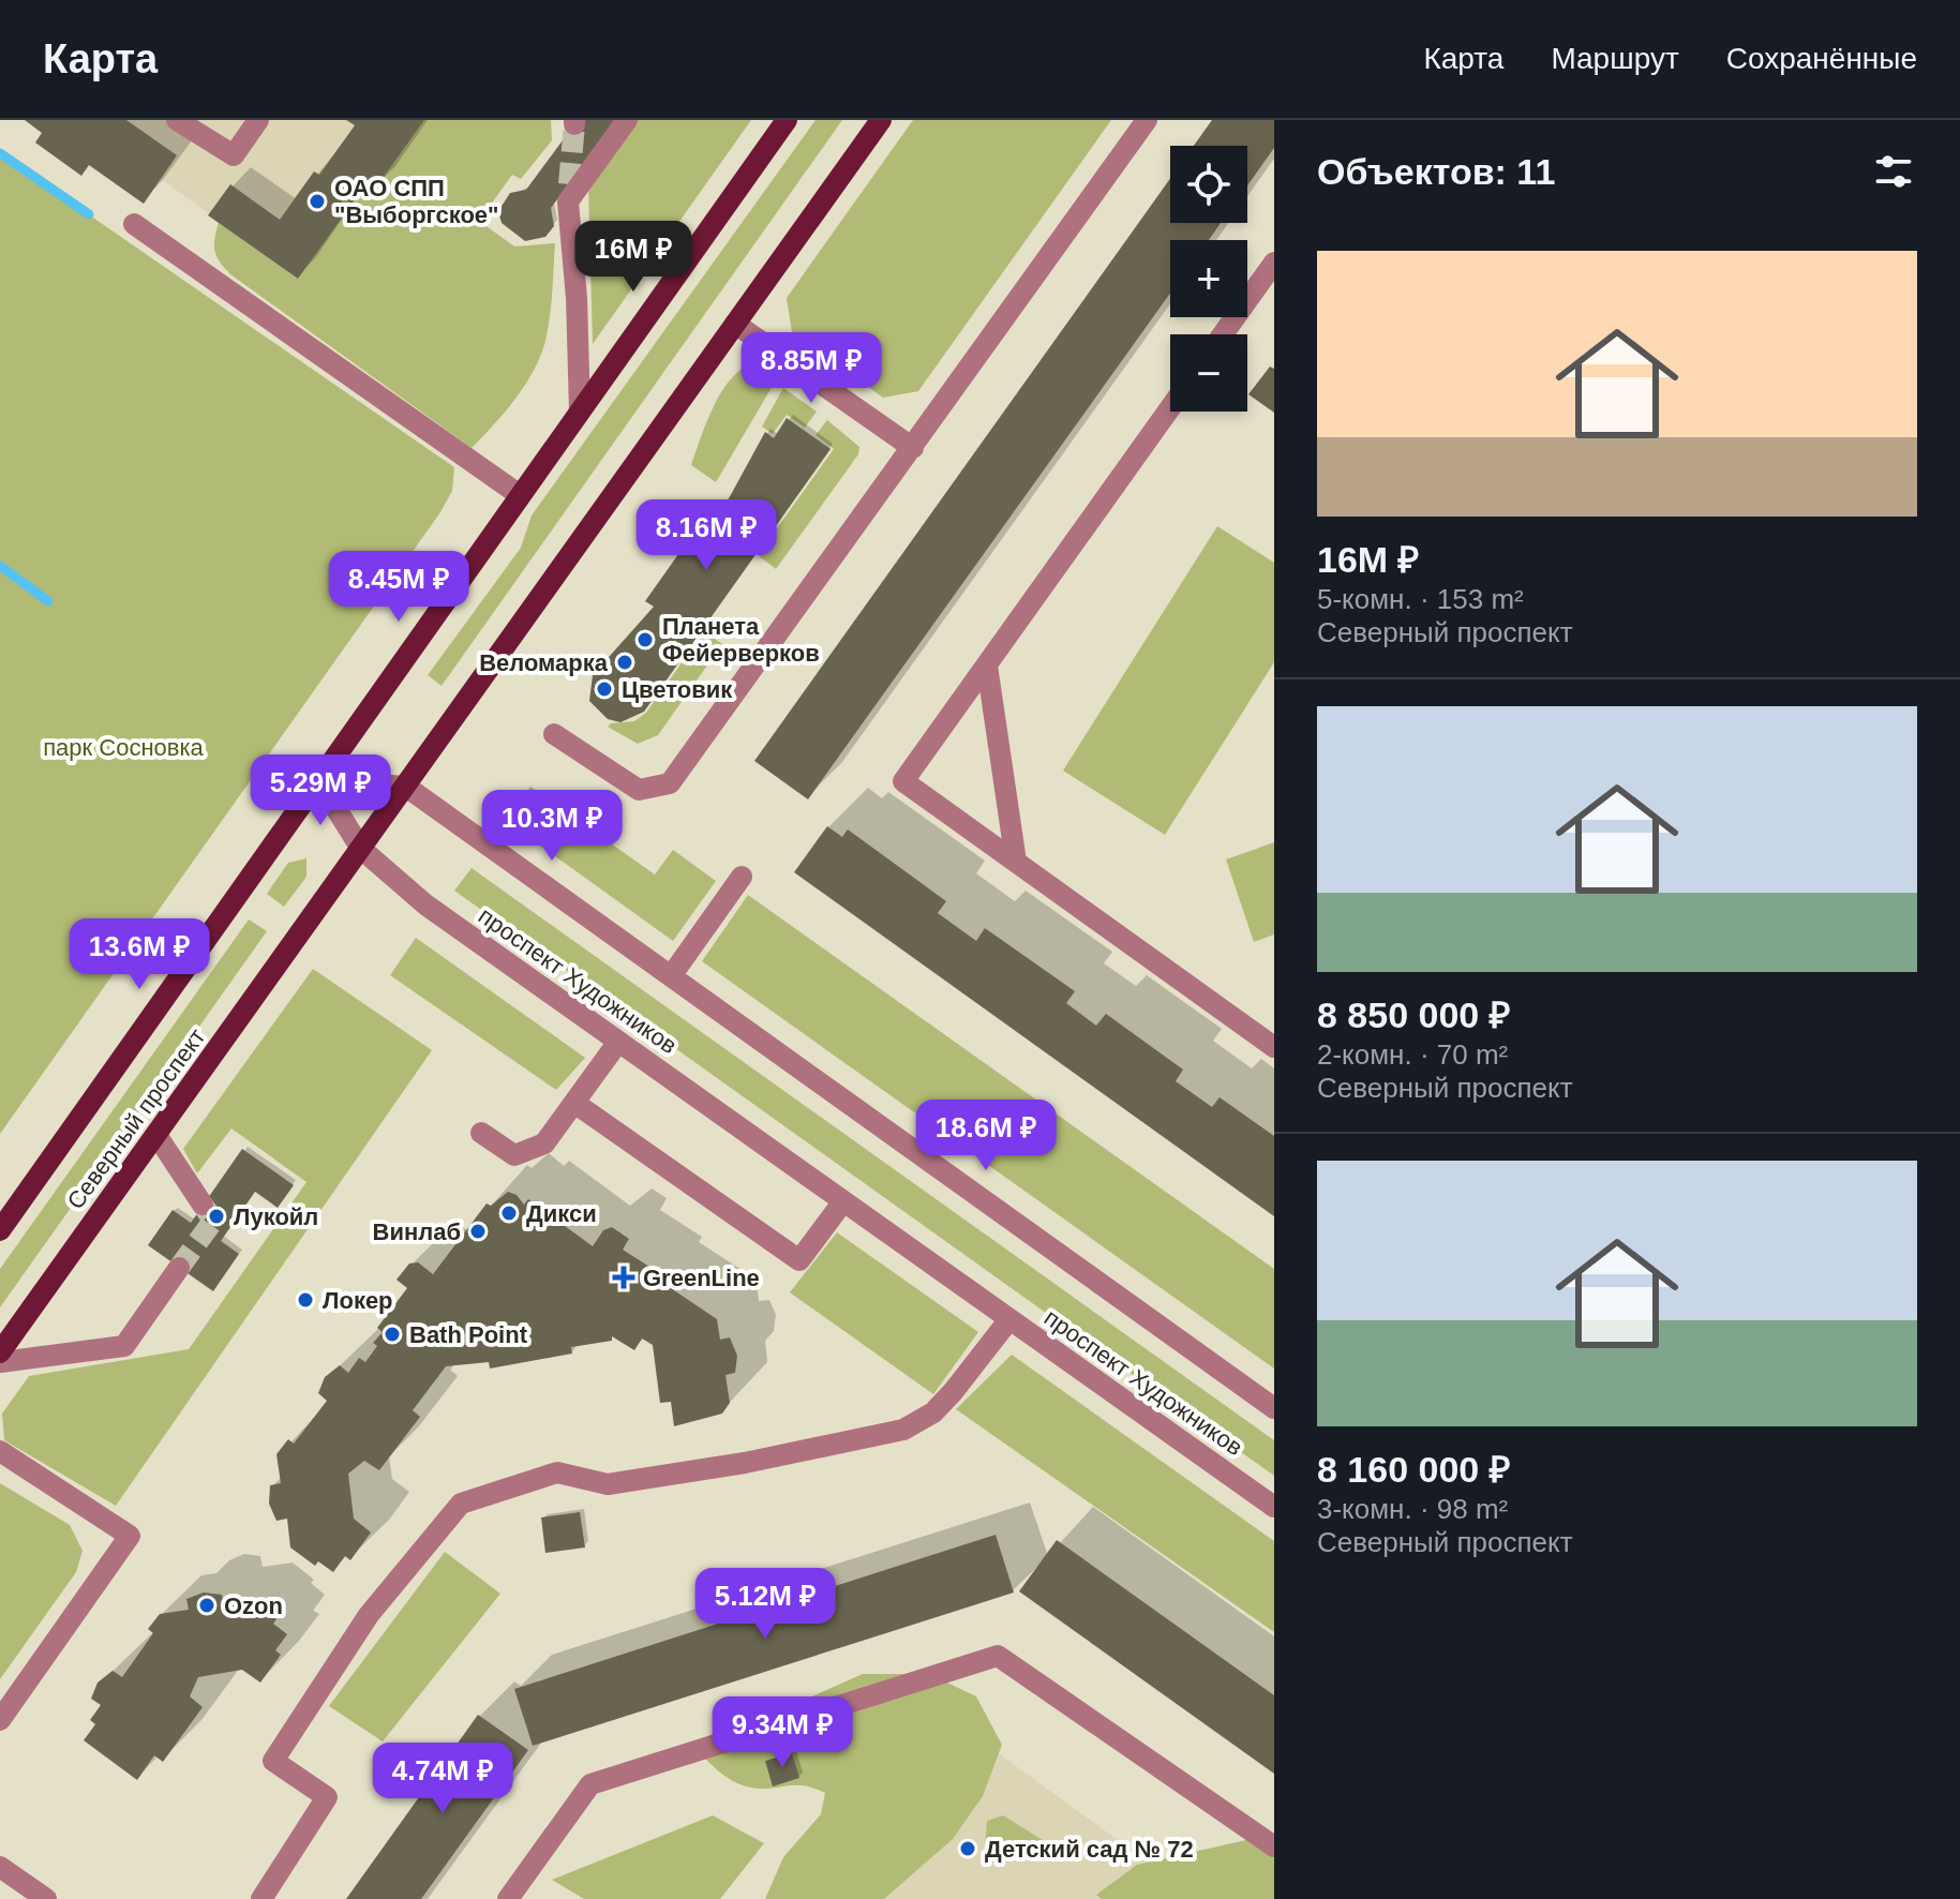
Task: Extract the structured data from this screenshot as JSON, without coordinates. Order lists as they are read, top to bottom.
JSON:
{
  "streets": {
    "main road": ["Северный проспект"],
    "street": ["проспект Художников"]
  },
  "crossings": [
    ["проспект Художников", "Северный проспект"]
  ],
  "parks": ["парк Сосновка"],
  "places": {
    "other": [
      "ОАО СПП \"Выборгское\"",
      "Планета Фейерверков",
      "Веломарка",
      "Цветовик",
      "Дикси",
      "Лукойл",
      "Винлаб",
      "Локер",
      "Bath Point",
      "Ozon",
      "Детский сад № 72"
    ],
    "health": ["GreenLine"]
  },
  "page": {
    "header": "Карта",
    "nav": ["Карта", "Маршрут", "Сохранённые"],
    "heading": "Объектов: 11",
    "map_buttons": ["+", "−"],
    "price": [
      "16M ₽",
      "8.85M ₽",
      "8.16M ₽",
      "8.45M ₽",
      "5.29M ₽",
      "10.3M ₽",
      "13.6M ₽",
      "18.6M ₽",
      "5.12M ₽",
      "9.34M ₽",
      "4.74M ₽"
    ],
    "list": [
      {
        "name": "16M ₽",
        "note": "5-комн. · 153 m² · Северный проспект"
      },
      {
        "name": "8 850 000 ₽",
        "note": "2-комн. · 70 m² · Северный проспект"
      },
      {
        "name": "8 160 000 ₽",
        "note": "3-комн. · 98 m² · Северный проспект"
      }
    ]
  }
}
